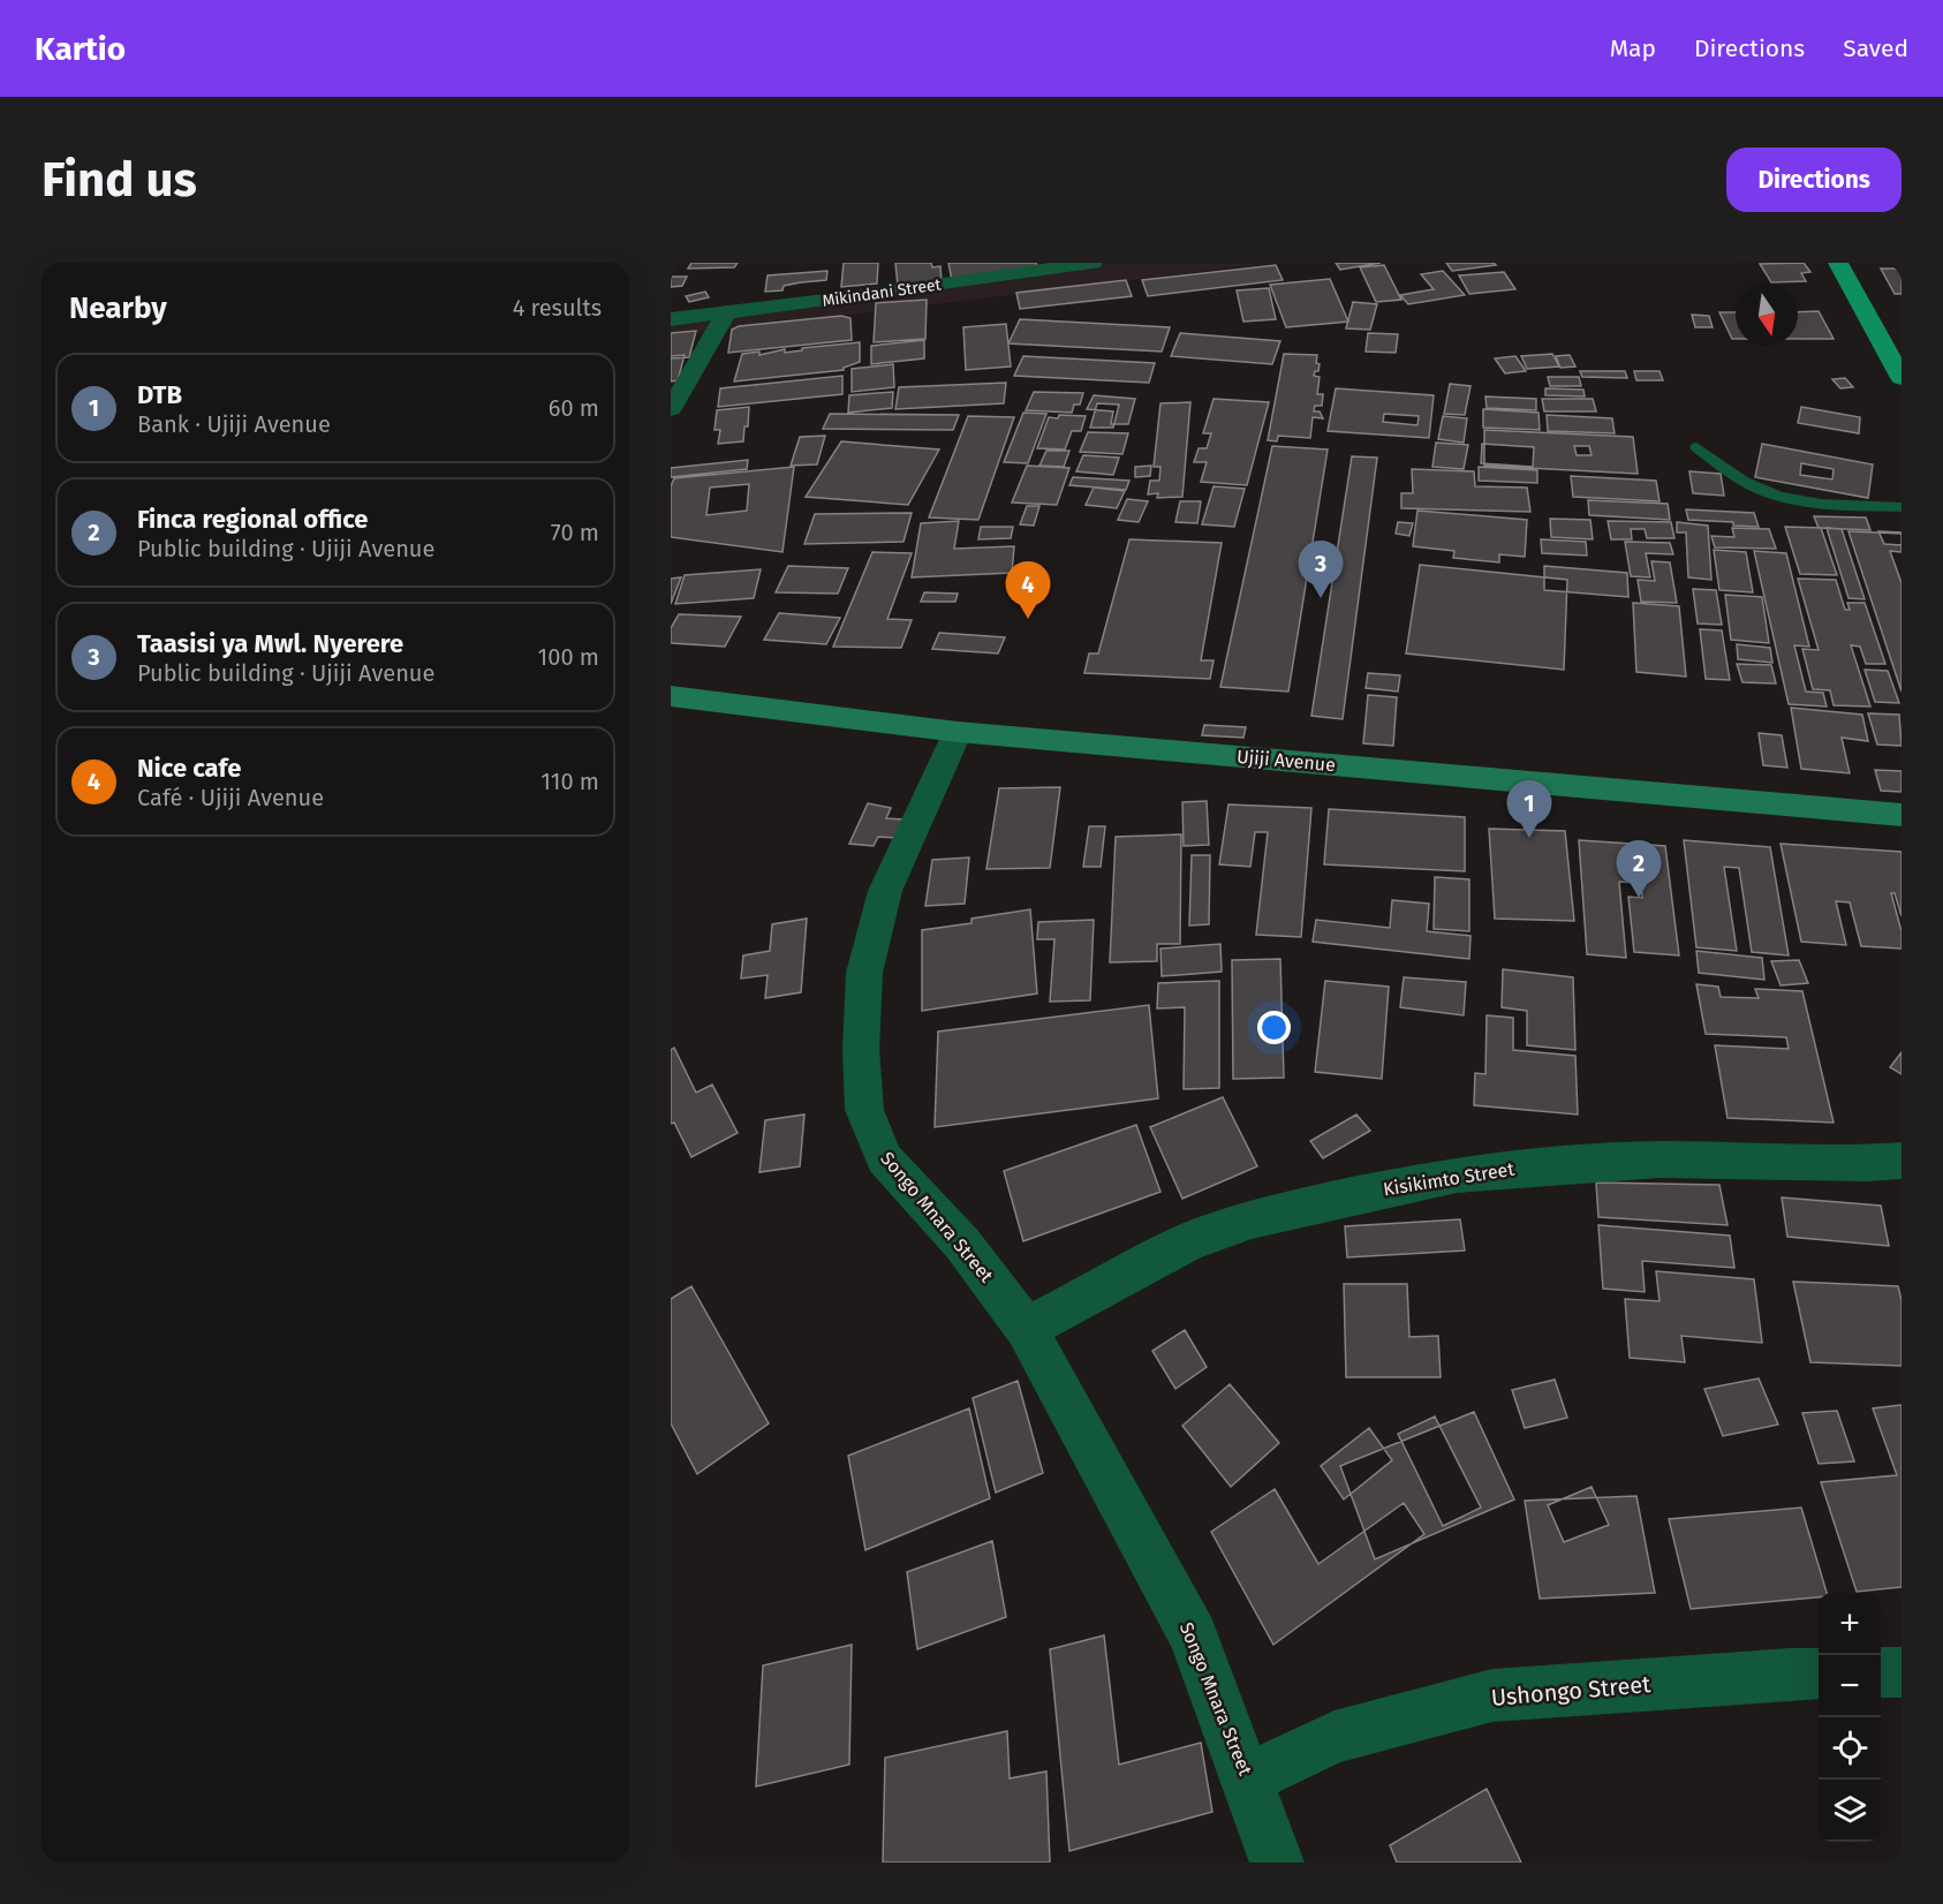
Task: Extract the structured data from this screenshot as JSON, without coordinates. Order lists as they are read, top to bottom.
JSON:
{
  "streets": {
    "main road": ["Ujiji Avenue"],
    "street": [
      "Mikindani Street",
      "Kisikimto Street",
      "Songo Mnara Street",
      "Ushongo Street"
    ]
  },
  "crossings": [
    ["Ujiji Avenue", "Songo Mnara Street"],
    ["Kisikimto Street", "Songo Mnara Street"],
    ["Songo Mnara Street", "Ushongo Street"]
  ],
  "north": "bottom",
  "page": {
    "header": "Kartio",
    "nav": ["Map", "Directions", "Saved"],
    "buttons": "Directions",
    "title": "Find us",
    "heading": ["Nearby", "4 results"],
    "list": [
      {
        "mark": "1",
        "name": "DTB",
        "note": "Bank · Ujiji Avenue",
        "value": "60 m"
      },
      {
        "mark": "2",
        "name": "Finca regional office",
        "note": "Public building · Ujiji Avenue",
        "value": "70 m"
      },
      {
        "mark": "3",
        "name": "Taasisi ya Mwl. Nyerere",
        "note": "Public building · Ujiji Avenue",
        "value": "100 m"
      },
      {
        "mark": "4",
        "name": "Nice cafe",
        "note": "Café · Ujiji Avenue",
        "value": "110 m"
      }
    ],
    "pins": [
      "3",
      "4",
      "1",
      "2"
    ],
    "map_buttons": ["+", "−"]
  }
}
